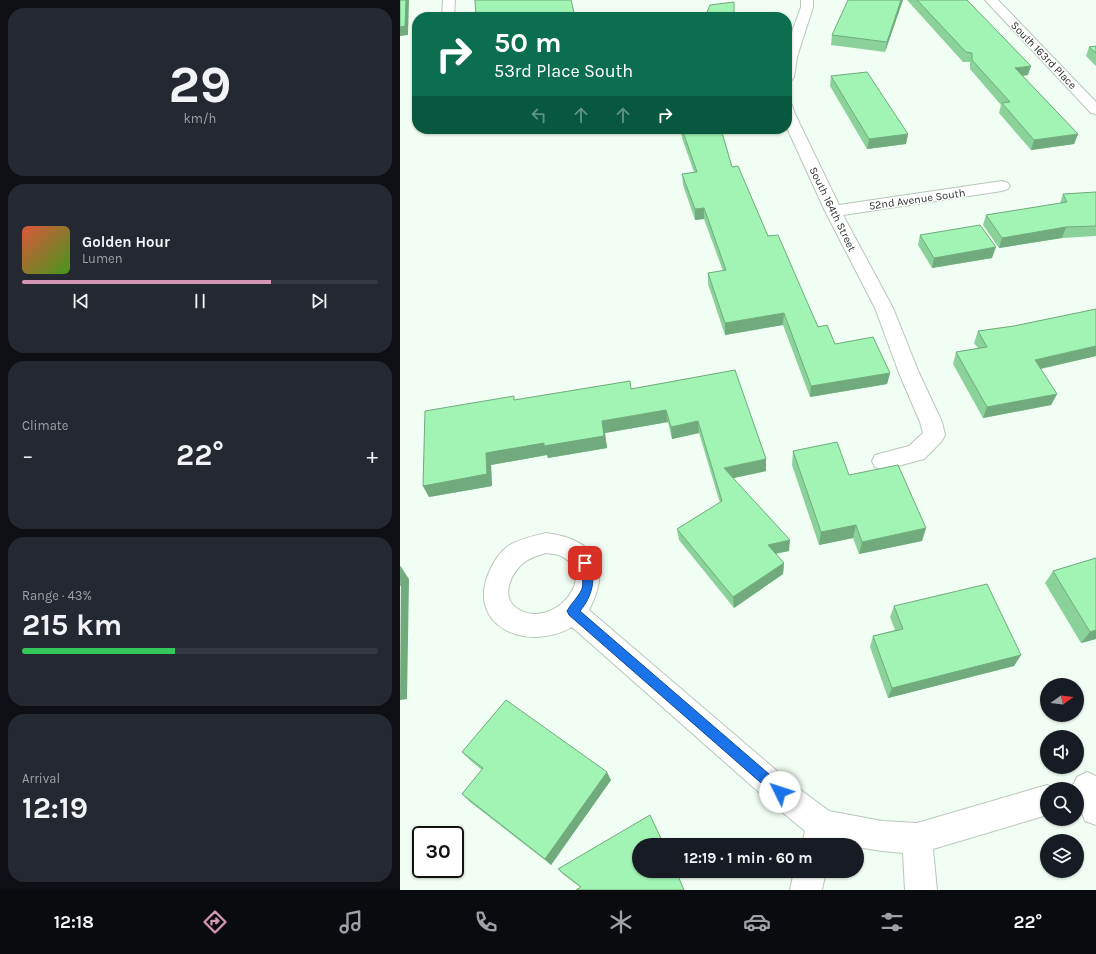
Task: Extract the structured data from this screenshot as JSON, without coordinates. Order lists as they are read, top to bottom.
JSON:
{
  "streets": {
    "street": ["South 163rd Place", "52nd Avenue South", "South 164th Street"]
  },
  "crossings": [
    ["52nd Avenue South", "South 164th Street"]
  ],
  "north": "right",
  "page": {
    "tile": [
      ["29", "km/h"],
      "Climate",
      ["Range · 43%", "215 km"],
      ["Arrival", "12:19"]
    ],
    "turn": ["50 m", "53rd Place South"],
    "song": ["Golden Hour", "Lumen"],
    "heat": ["−", "22°", "+"],
    "limit": "30",
    "trip": "12:19 · 1 min · 60 m",
    "tabs": ["12:18", "22°"]
  }
}
